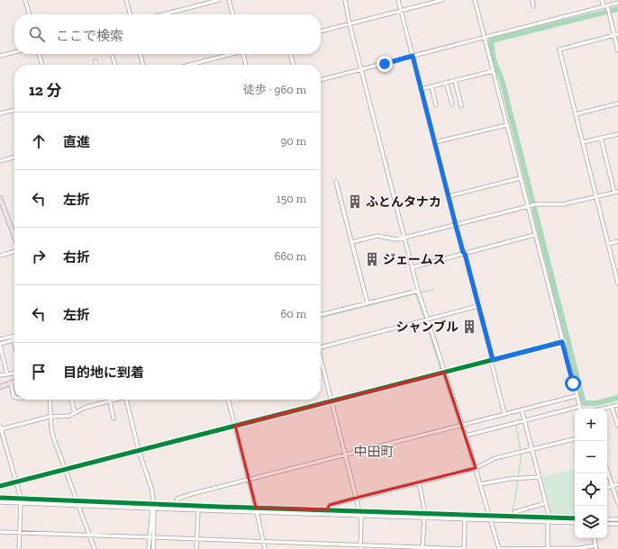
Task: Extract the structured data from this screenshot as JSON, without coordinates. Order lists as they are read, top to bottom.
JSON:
{
  "districts": ["中田町"],
  "places": {
    "building": ["ふとんタナカ", "ジェームス", "シャンブル"]
  },
  "page": {
    "search": "ここで検索",
    "heading": ["12 分", "徒歩 · 960 m"],
    "list": [
      ["直進", "90 m"],
      ["左折", "150 m"],
      ["右折", "660 m"],
      ["左折", "60 m"],
      "目的地に到着"
    ],
    "map_buttons": ["+", "−"]
  }
}
